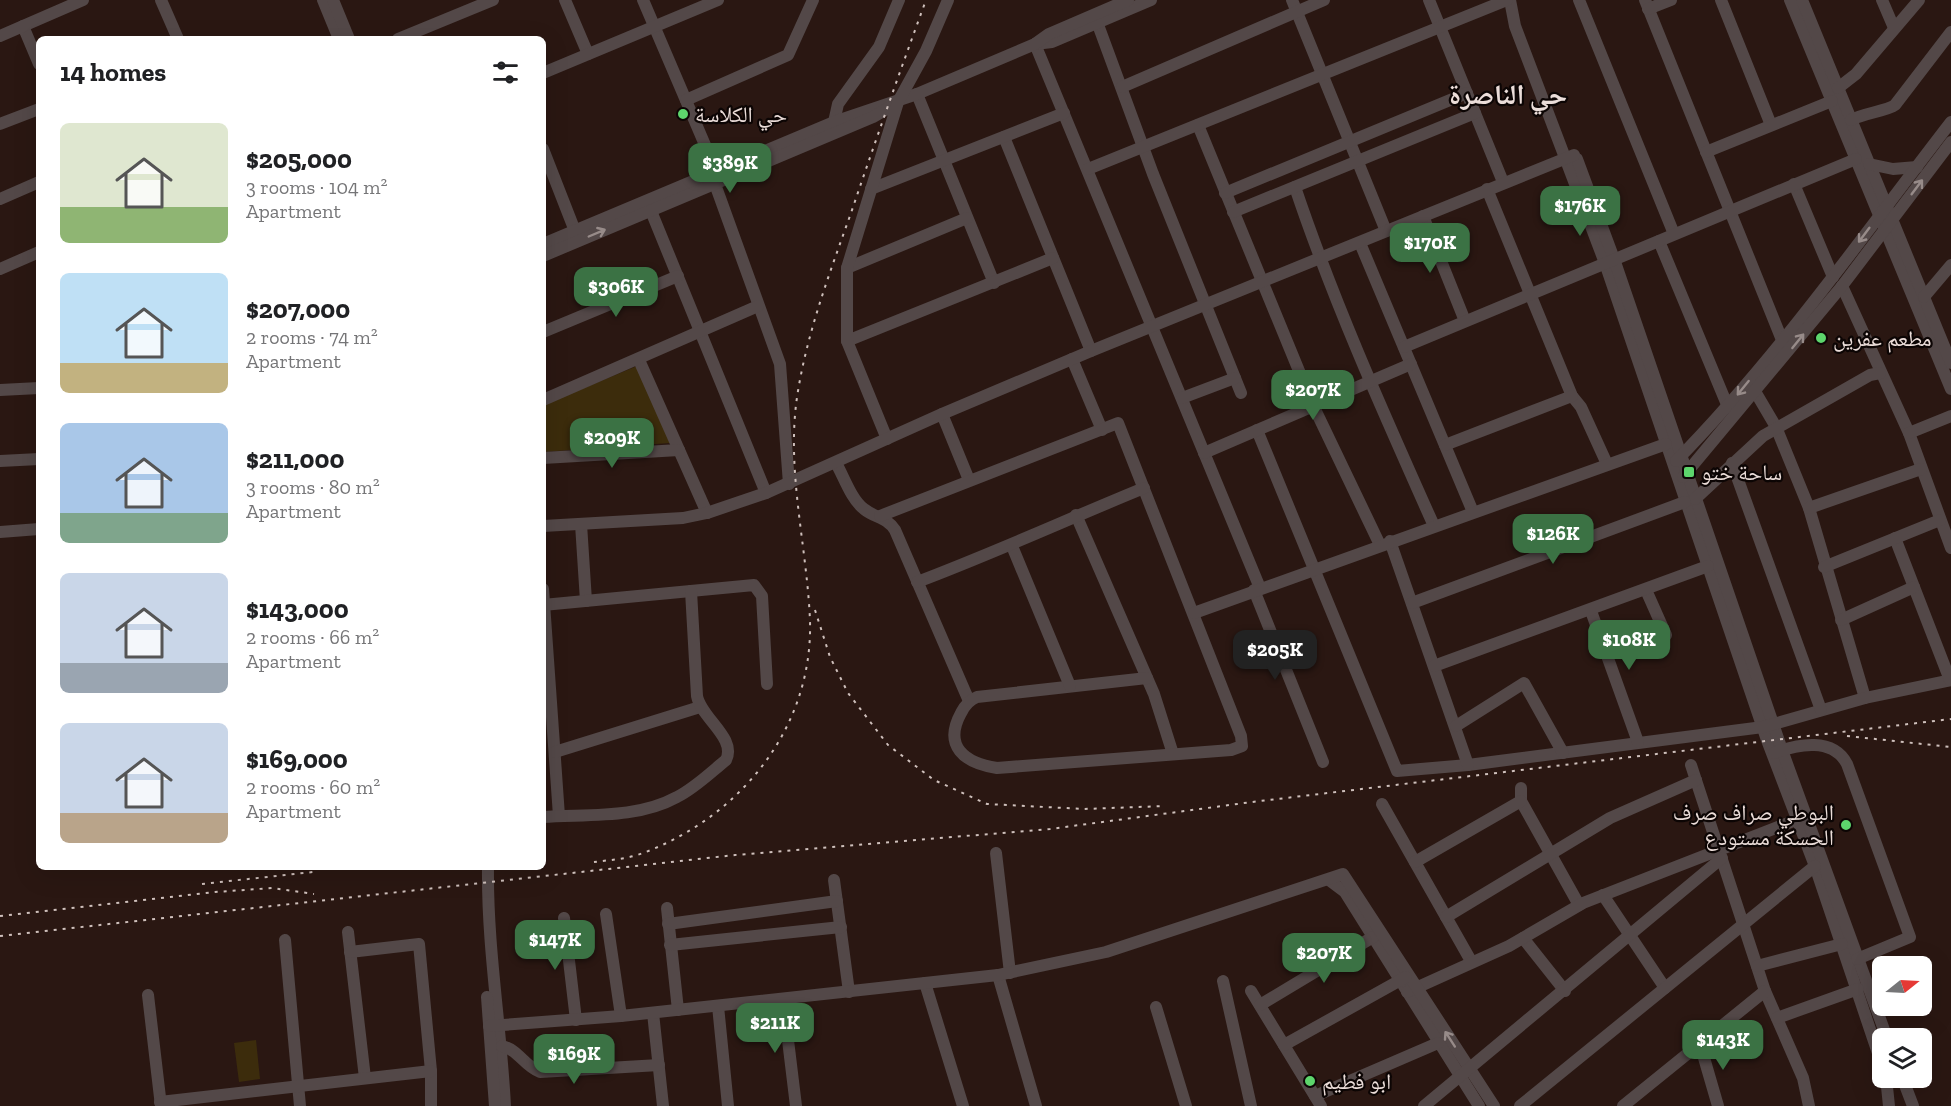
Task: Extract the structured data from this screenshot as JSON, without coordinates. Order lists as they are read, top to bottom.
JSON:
{
  "districts": ["حي الناصرة"],
  "places": {
    "other": [
      "حي الكلاسة",
      "مطعم عفرين",
      "البوطي صراف صرف الحسكة مستودع",
      "ابو فطيم"
    ],
    "transit": ["ساحة ختو"]
  },
  "north": "right",
  "page": {
    "heading": "14 homes",
    "list": [
      {
        "name": "$205,000",
        "note": "3 rooms · 104 m² · Apartment"
      },
      {
        "name": "$207,000",
        "note": "2 rooms · 74 m² · Apartment"
      },
      {
        "name": "$211,000",
        "note": "3 rooms · 80 m² · Apartment"
      },
      {
        "name": "$143,000",
        "note": "2 rooms · 66 m² · Apartment"
      },
      {
        "name": "$169,000",
        "note": "2 rooms · 60 m² · Apartment"
      }
    ],
    "price": [
      "$389K",
      "$176K",
      "$170K",
      "$306K",
      "$207K",
      "$209K",
      "$126K",
      "$108K",
      "$205K",
      "$147K",
      "$207K",
      "$211K",
      "$143K",
      "$169K"
    ]
  }
}
